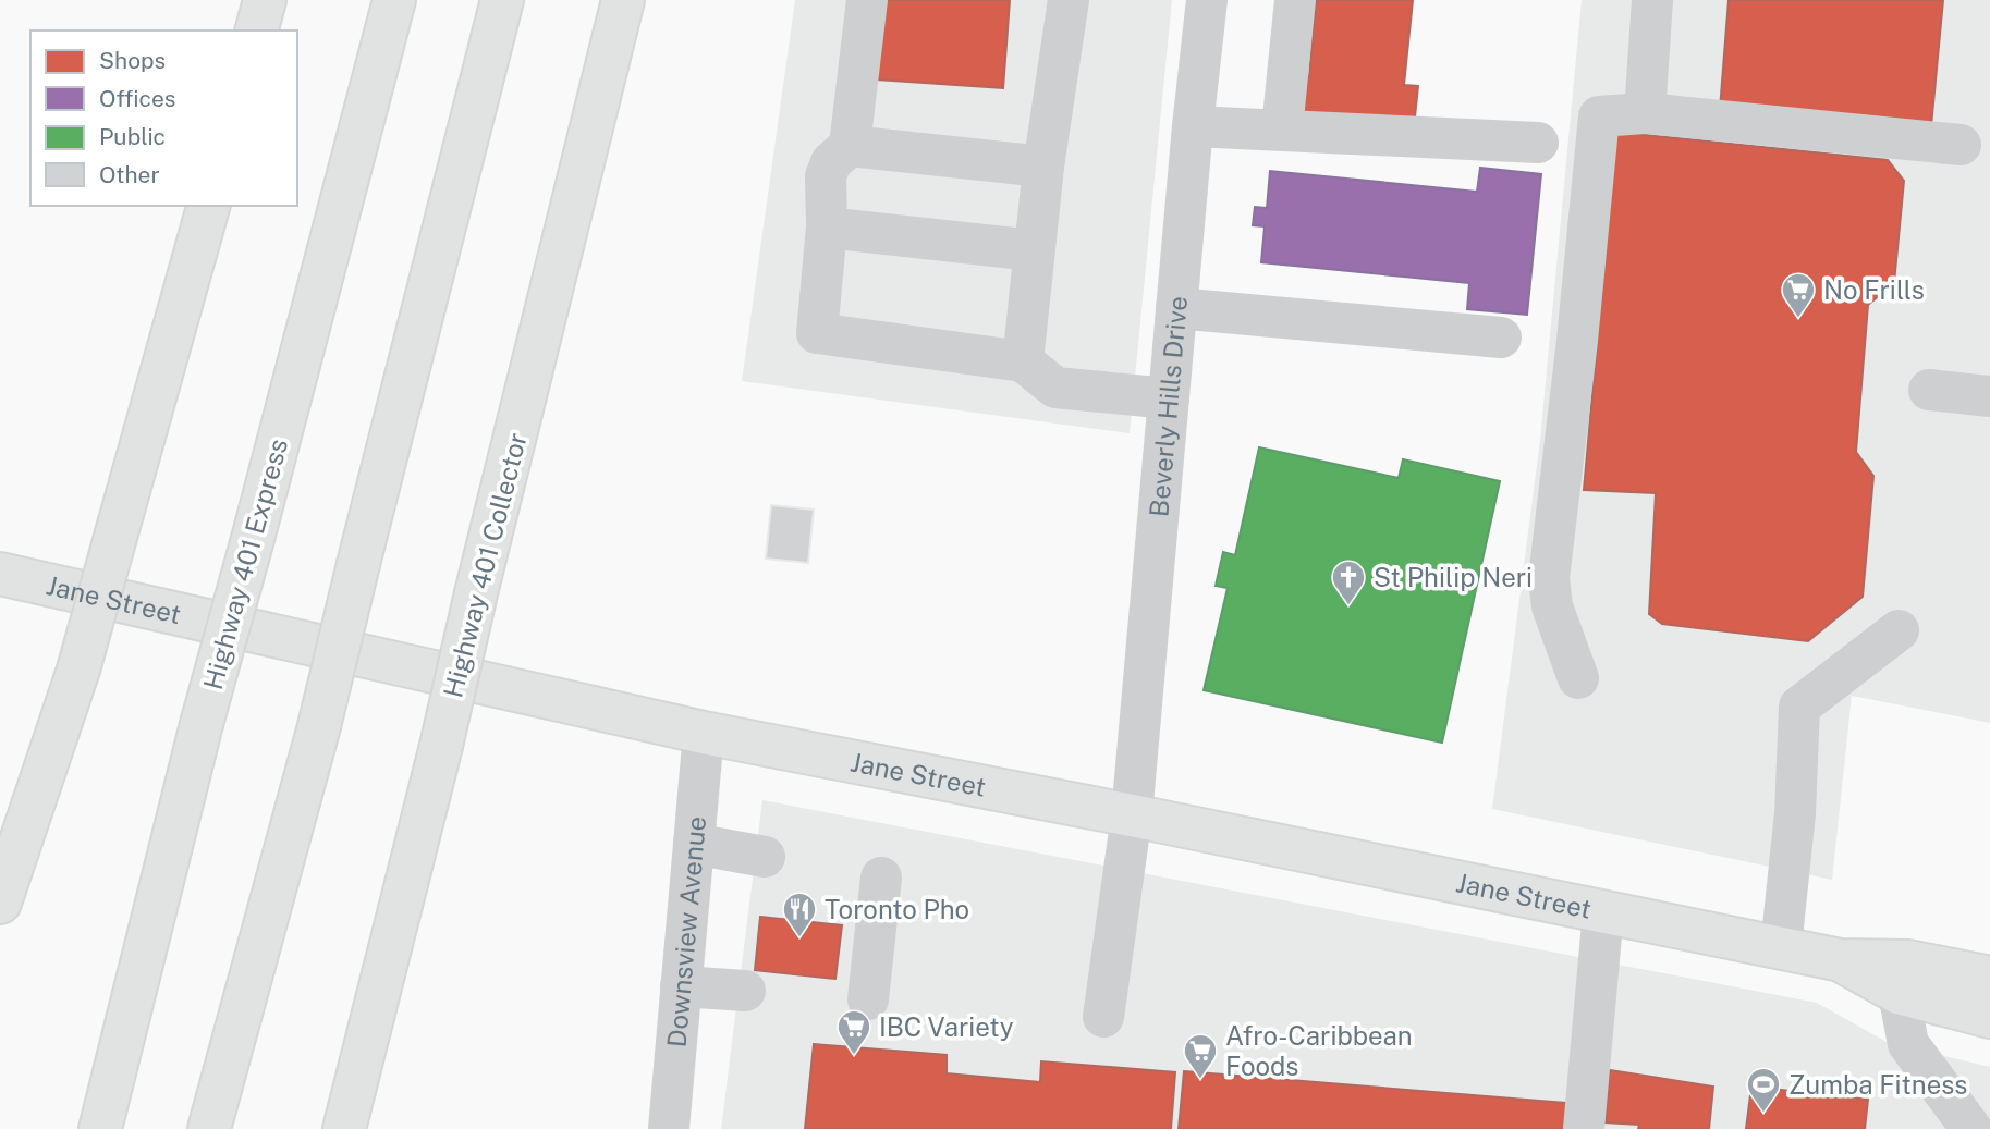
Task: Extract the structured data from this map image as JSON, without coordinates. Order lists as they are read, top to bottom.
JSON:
{
  "streets": {
    "main road": ["Highway 401 Express", "Highway 401 Collector", "Jane Street"],
    "street": ["Beverly Hills Drive", "Downsview Avenue"]
  },
  "crossings": [
    ["Beverly Hills Drive", "Jane Street"],
    ["Jane Street", "Downsview Avenue"]
  ],
  "places": {
    "supermarket": ["No Frills", "IBC Variety", "Afro-Caribbean Foods"],
    "church": ["St Philip Neri"],
    "restaurant": ["Toronto Pho"],
    "sports": ["Zumba Fitness"]
  },
  "legend": [
    "Shops",
    "Offices",
    "Public",
    "Other"
  ]
}
